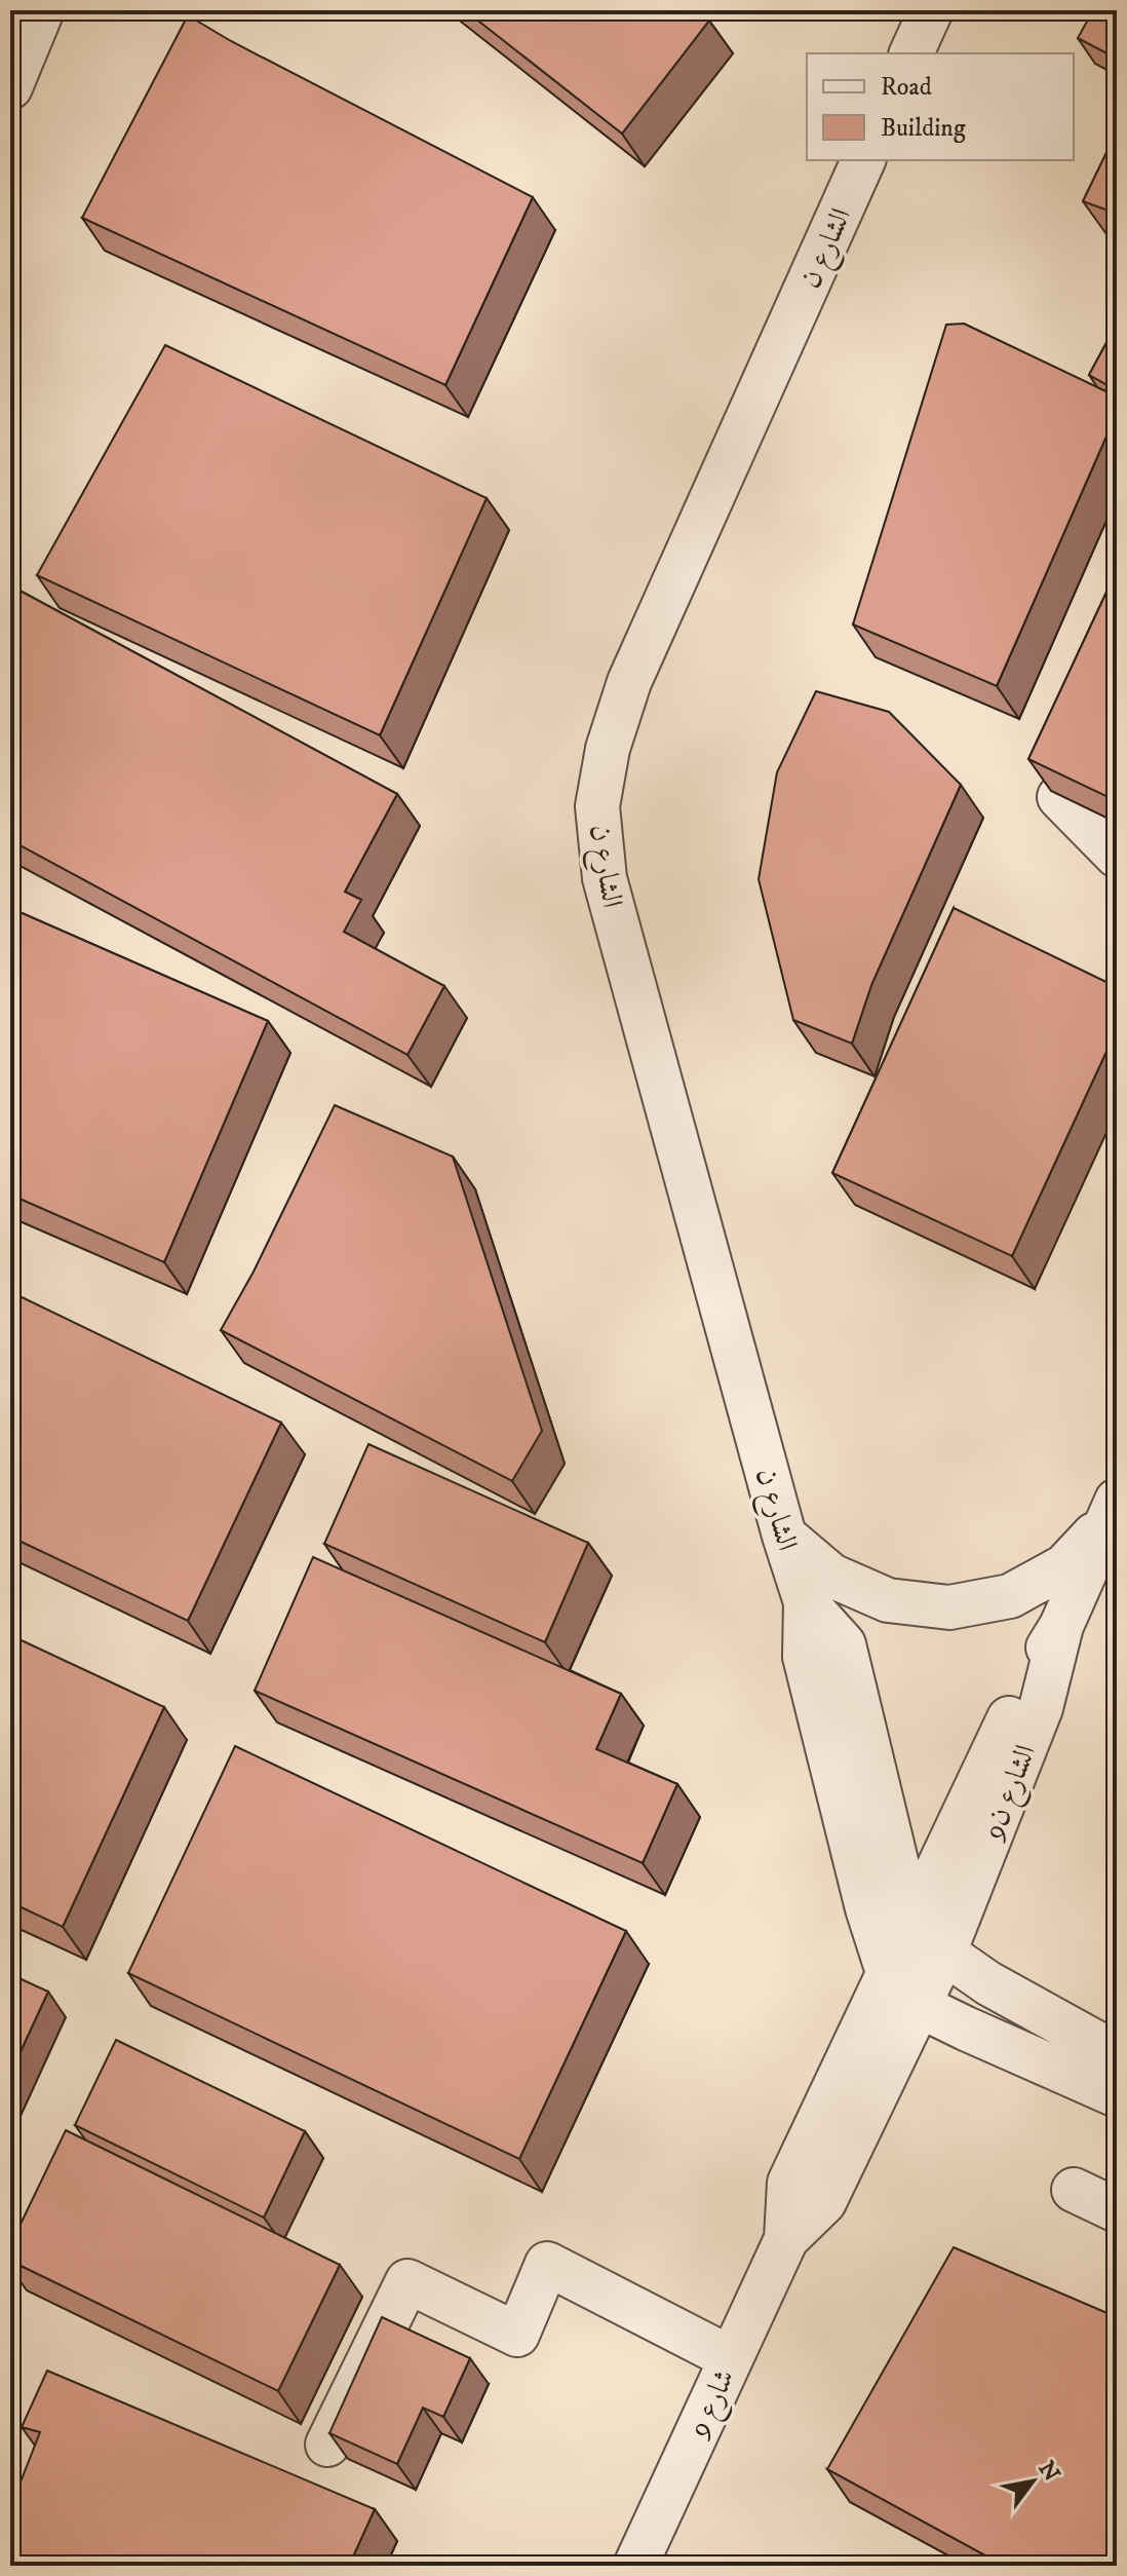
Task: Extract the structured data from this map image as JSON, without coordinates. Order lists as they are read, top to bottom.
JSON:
{
  "streets": {
    "street": ["الشارع ن", "الشارع ن9", "شارع 9"]
  },
  "crossings": [
    ["الشارع ن", "الشارع ن9"],
    ["الشارع ن", "شارع 9"],
    ["الشارع ن9", "شارع 9"]
  ],
  "legend": ["Road", "Building"],
  "north": "top right"
}
